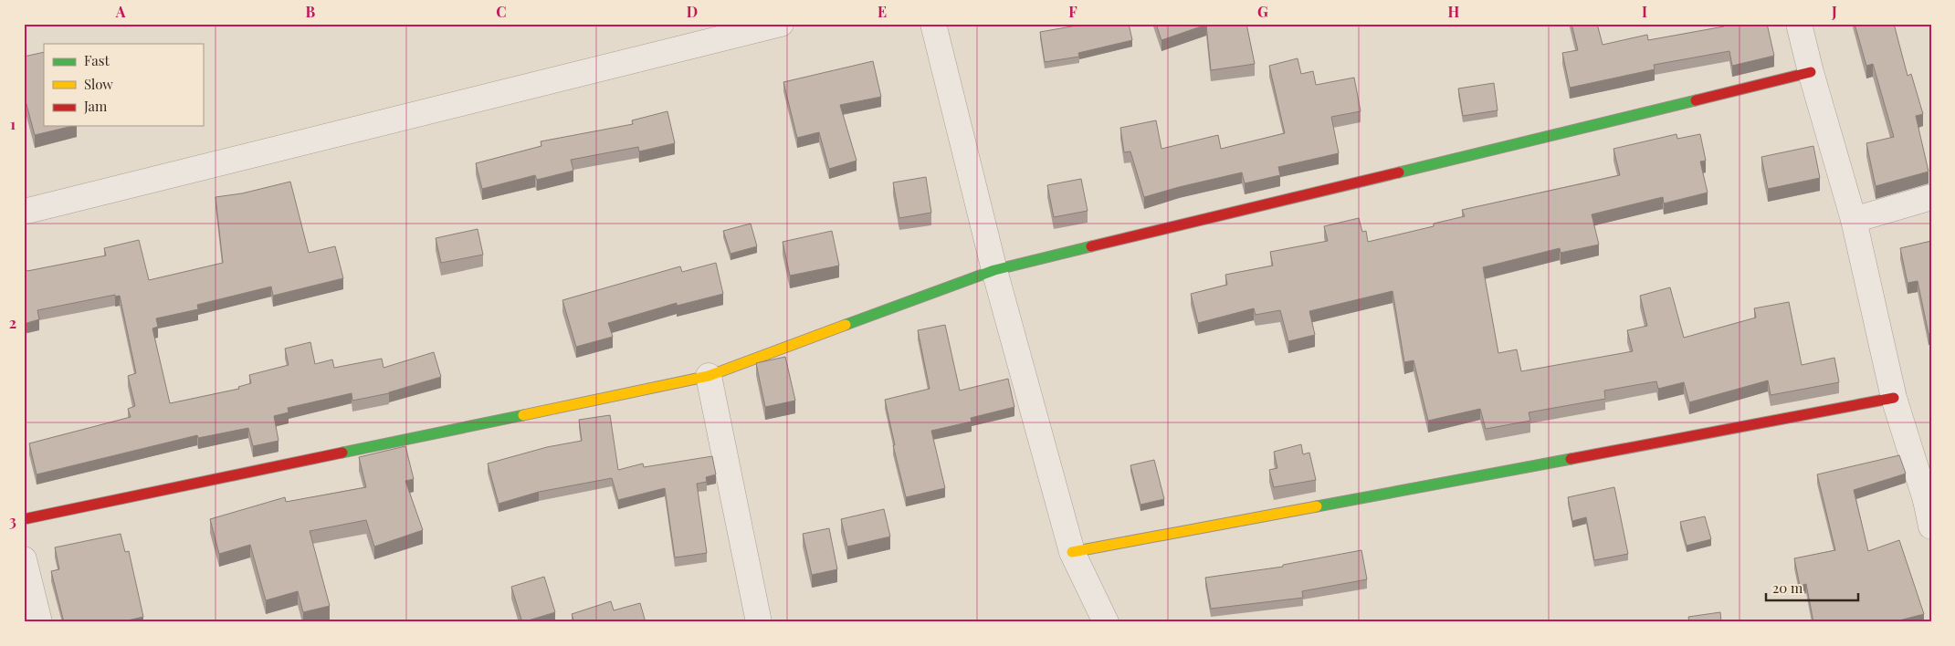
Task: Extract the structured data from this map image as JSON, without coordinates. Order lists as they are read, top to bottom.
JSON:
{
  "legend": ["Fast", "Slow", "Jam"],
  "scale_bar": "20 m",
  "grid": {
    "columns": [
      "A",
      "B",
      "C",
      "D",
      "E",
      "F",
      "G",
      "H",
      "I",
      "J"
    ],
    "rows": ["1", "2", "3"]
  }
}
